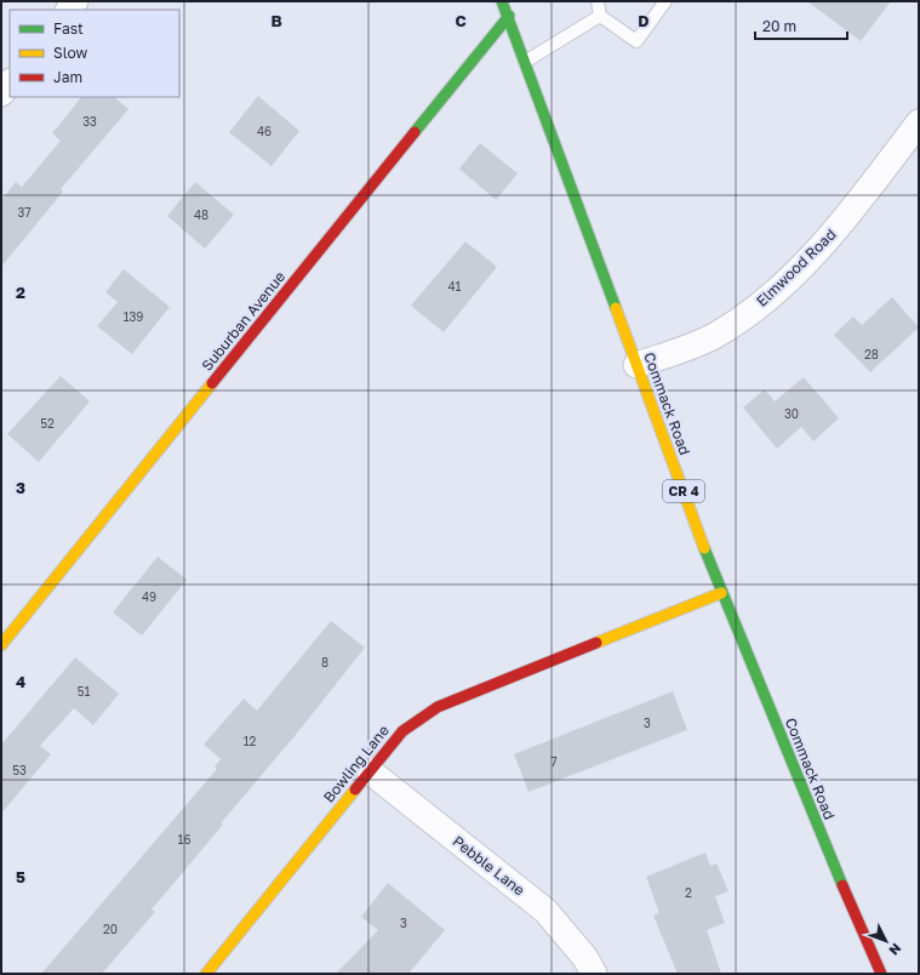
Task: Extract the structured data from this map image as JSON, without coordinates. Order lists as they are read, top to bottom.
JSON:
{
  "streets": {
    "street": [
      "Elmwood Road",
      "Suburban Avenue",
      "Commack Road",
      "CR 4",
      "Bowling Lane",
      "Pebble Lane"
    ]
  },
  "crossings": [
    ["Elmwood Road", "Commack Road"],
    ["Suburban Avenue", "Commack Road"],
    ["Commack Road", "Bowling Lane"],
    ["Bowling Lane", "Pebble Lane"]
  ],
  "house_numbers": [
    "33",
    "46",
    "37",
    "48",
    "41",
    "139",
    "28",
    "30",
    "52",
    "49",
    "8",
    "51",
    "3",
    "12",
    "7",
    "53",
    "16",
    "2",
    "3",
    "20"
  ],
  "legend": ["Fast", "Slow", "Jam"],
  "scale_bar": "20 m",
  "north": "bottom right",
  "grid": {
    "columns": ["B", "C", "D"],
    "rows": [
      "2",
      "3",
      "4",
      "5"
    ]
  }
}
